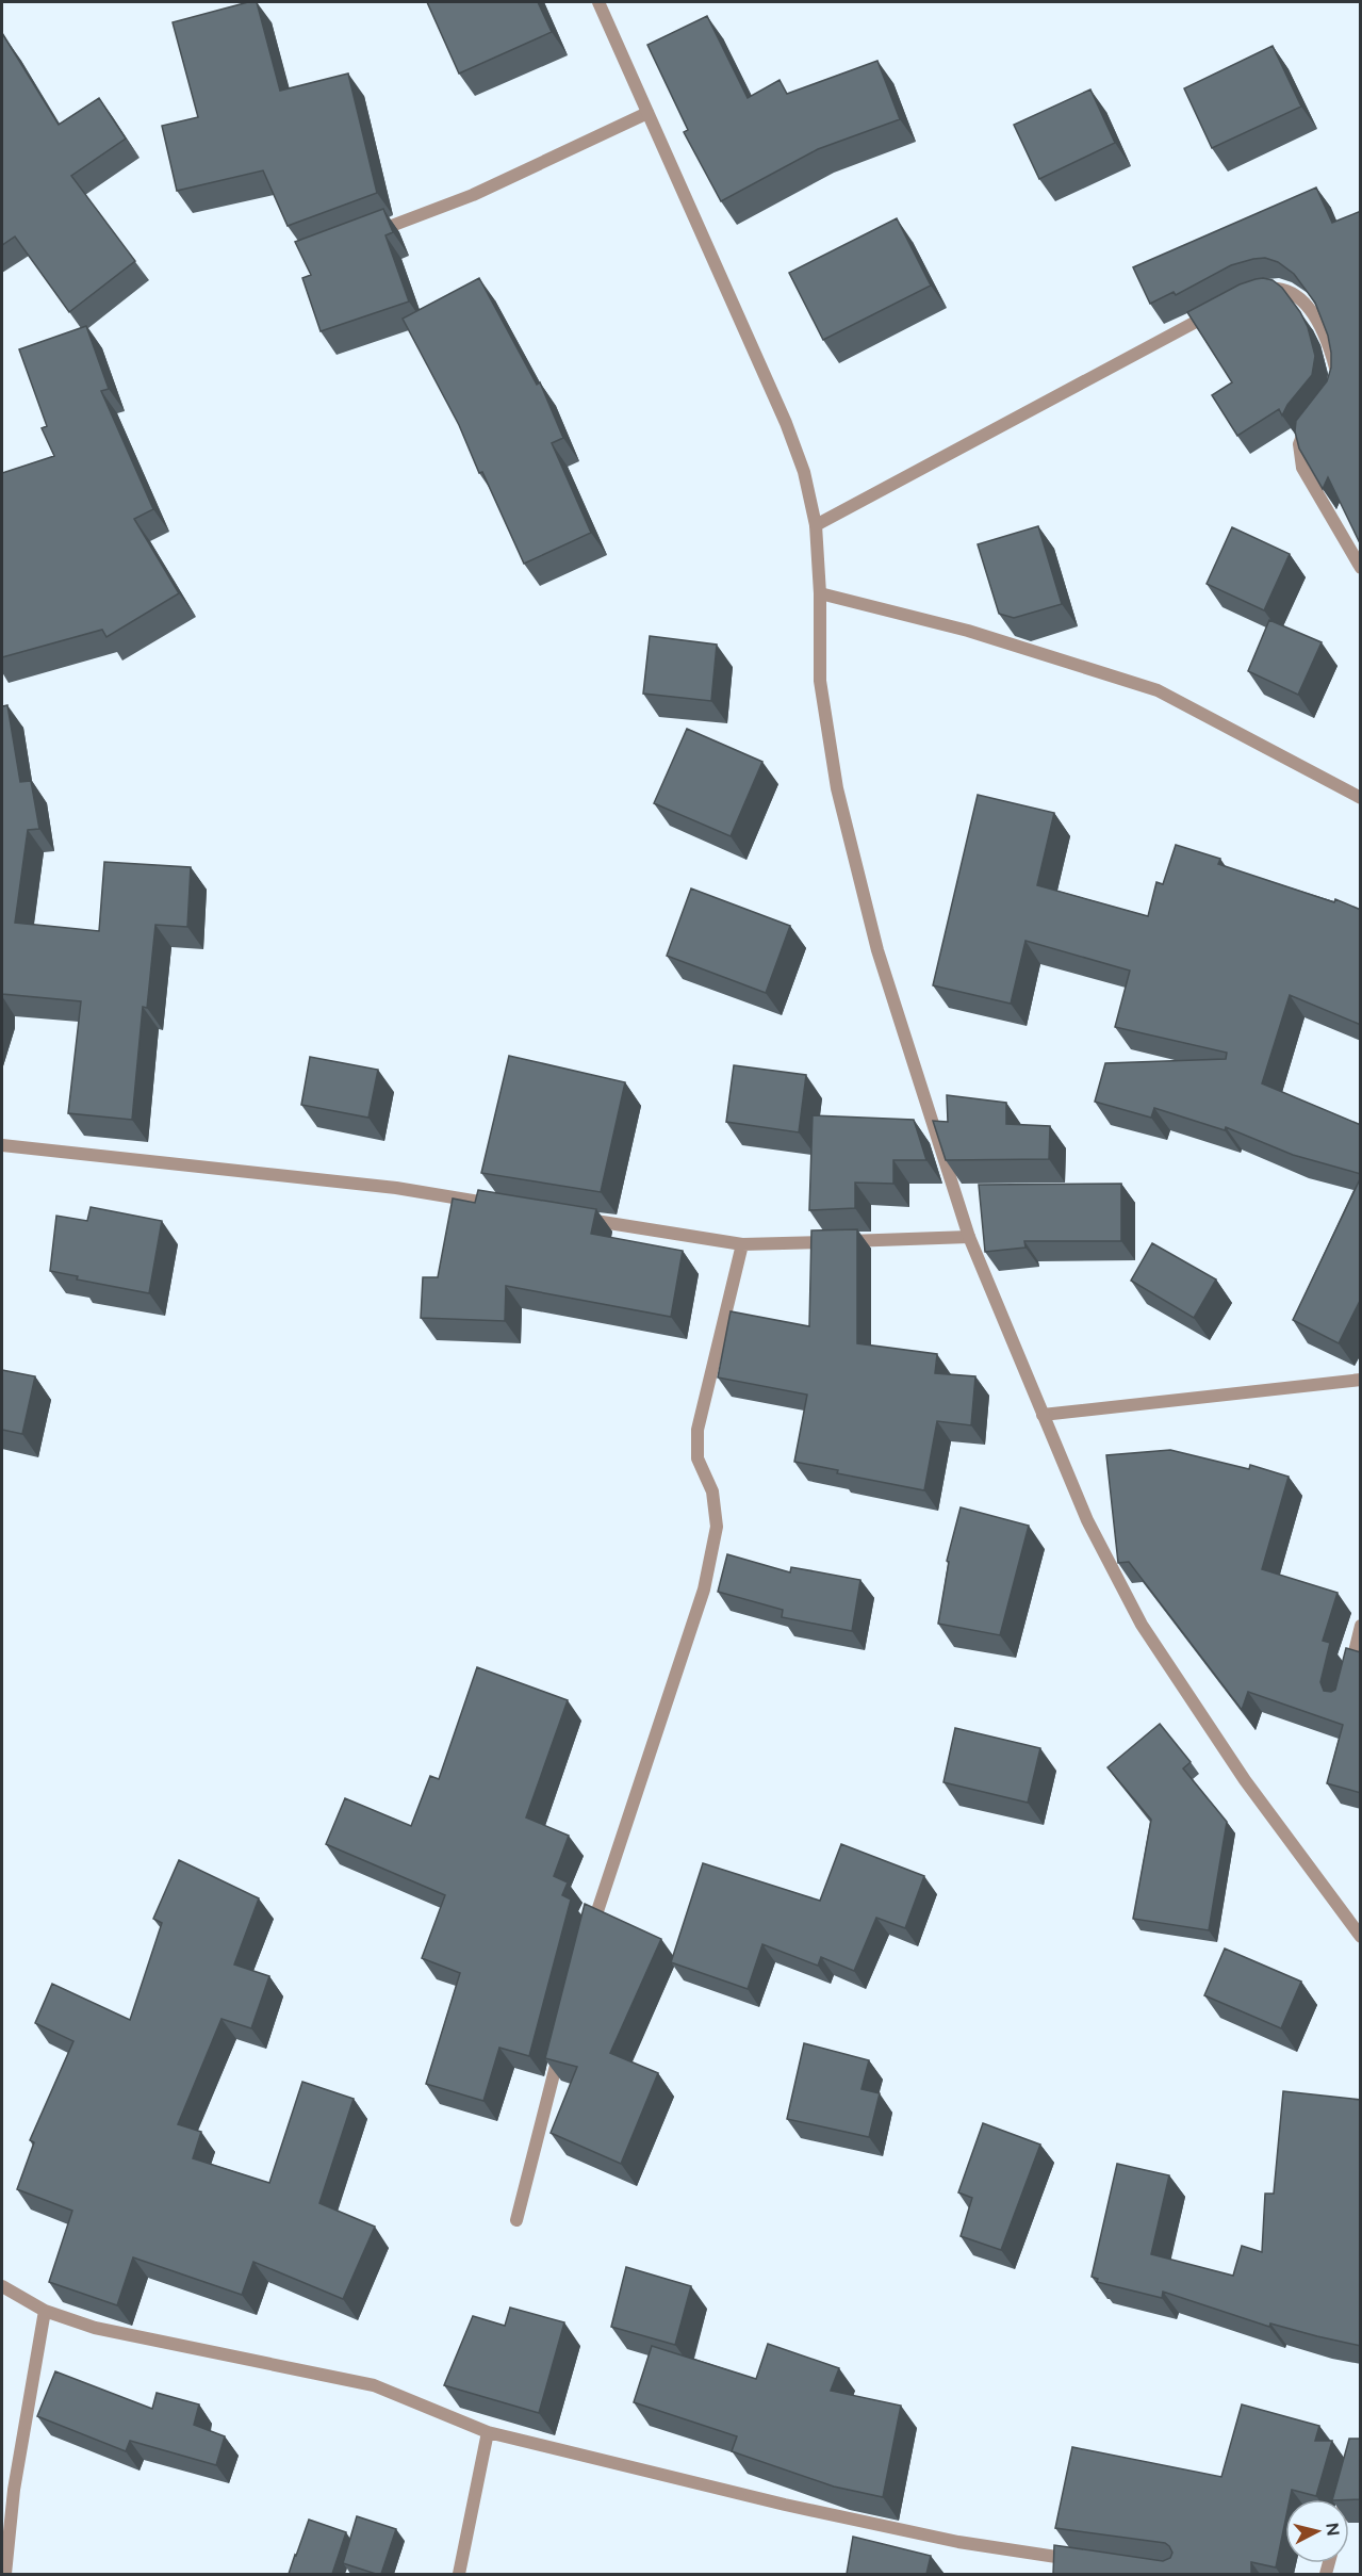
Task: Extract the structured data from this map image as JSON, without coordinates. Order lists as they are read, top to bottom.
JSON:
{
  "north": "right"
}
